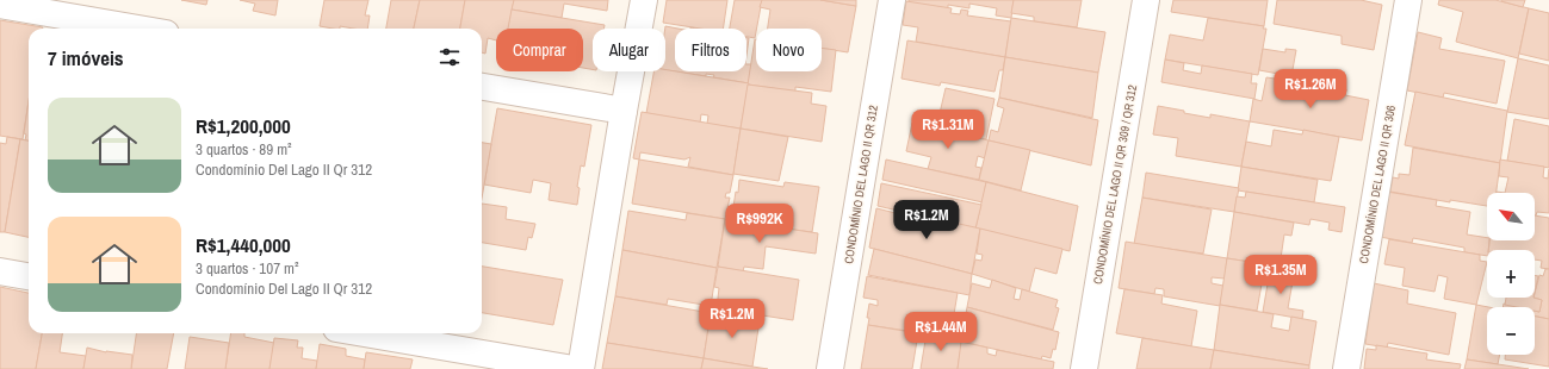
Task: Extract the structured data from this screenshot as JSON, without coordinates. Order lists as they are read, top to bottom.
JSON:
{
  "streets": {
    "street": ["CONDOMÍNIO DEL LAGO II QR 312", "CONDOMÍNIO DEL LAGO II QR 309 / QR 312", "CONDOMÍNIO DEL LAGO II QR 306"]
  },
  "north": "top left",
  "page": {
    "chip": [
      "Comprar",
      "Alugar",
      "Filtros",
      "Novo"
    ],
    "heading": "7 imóveis",
    "price": [
      "R$1.26M",
      "R$1.31M",
      "R$1.2M",
      "R$992K",
      "R$1.35M",
      "R$1.2M",
      "R$1.44M"
    ],
    "list": [
      {
        "name": "R$1,200,000",
        "note": "3 quartos · 89 m² · Condomínio Del Lago II Qr 312"
      },
      {
        "name": "R$1,440,000",
        "note": "3 quartos · 107 m² · Condomínio Del Lago II Qr 312"
      }
    ],
    "map_buttons": ["+", "−"]
  }
}
